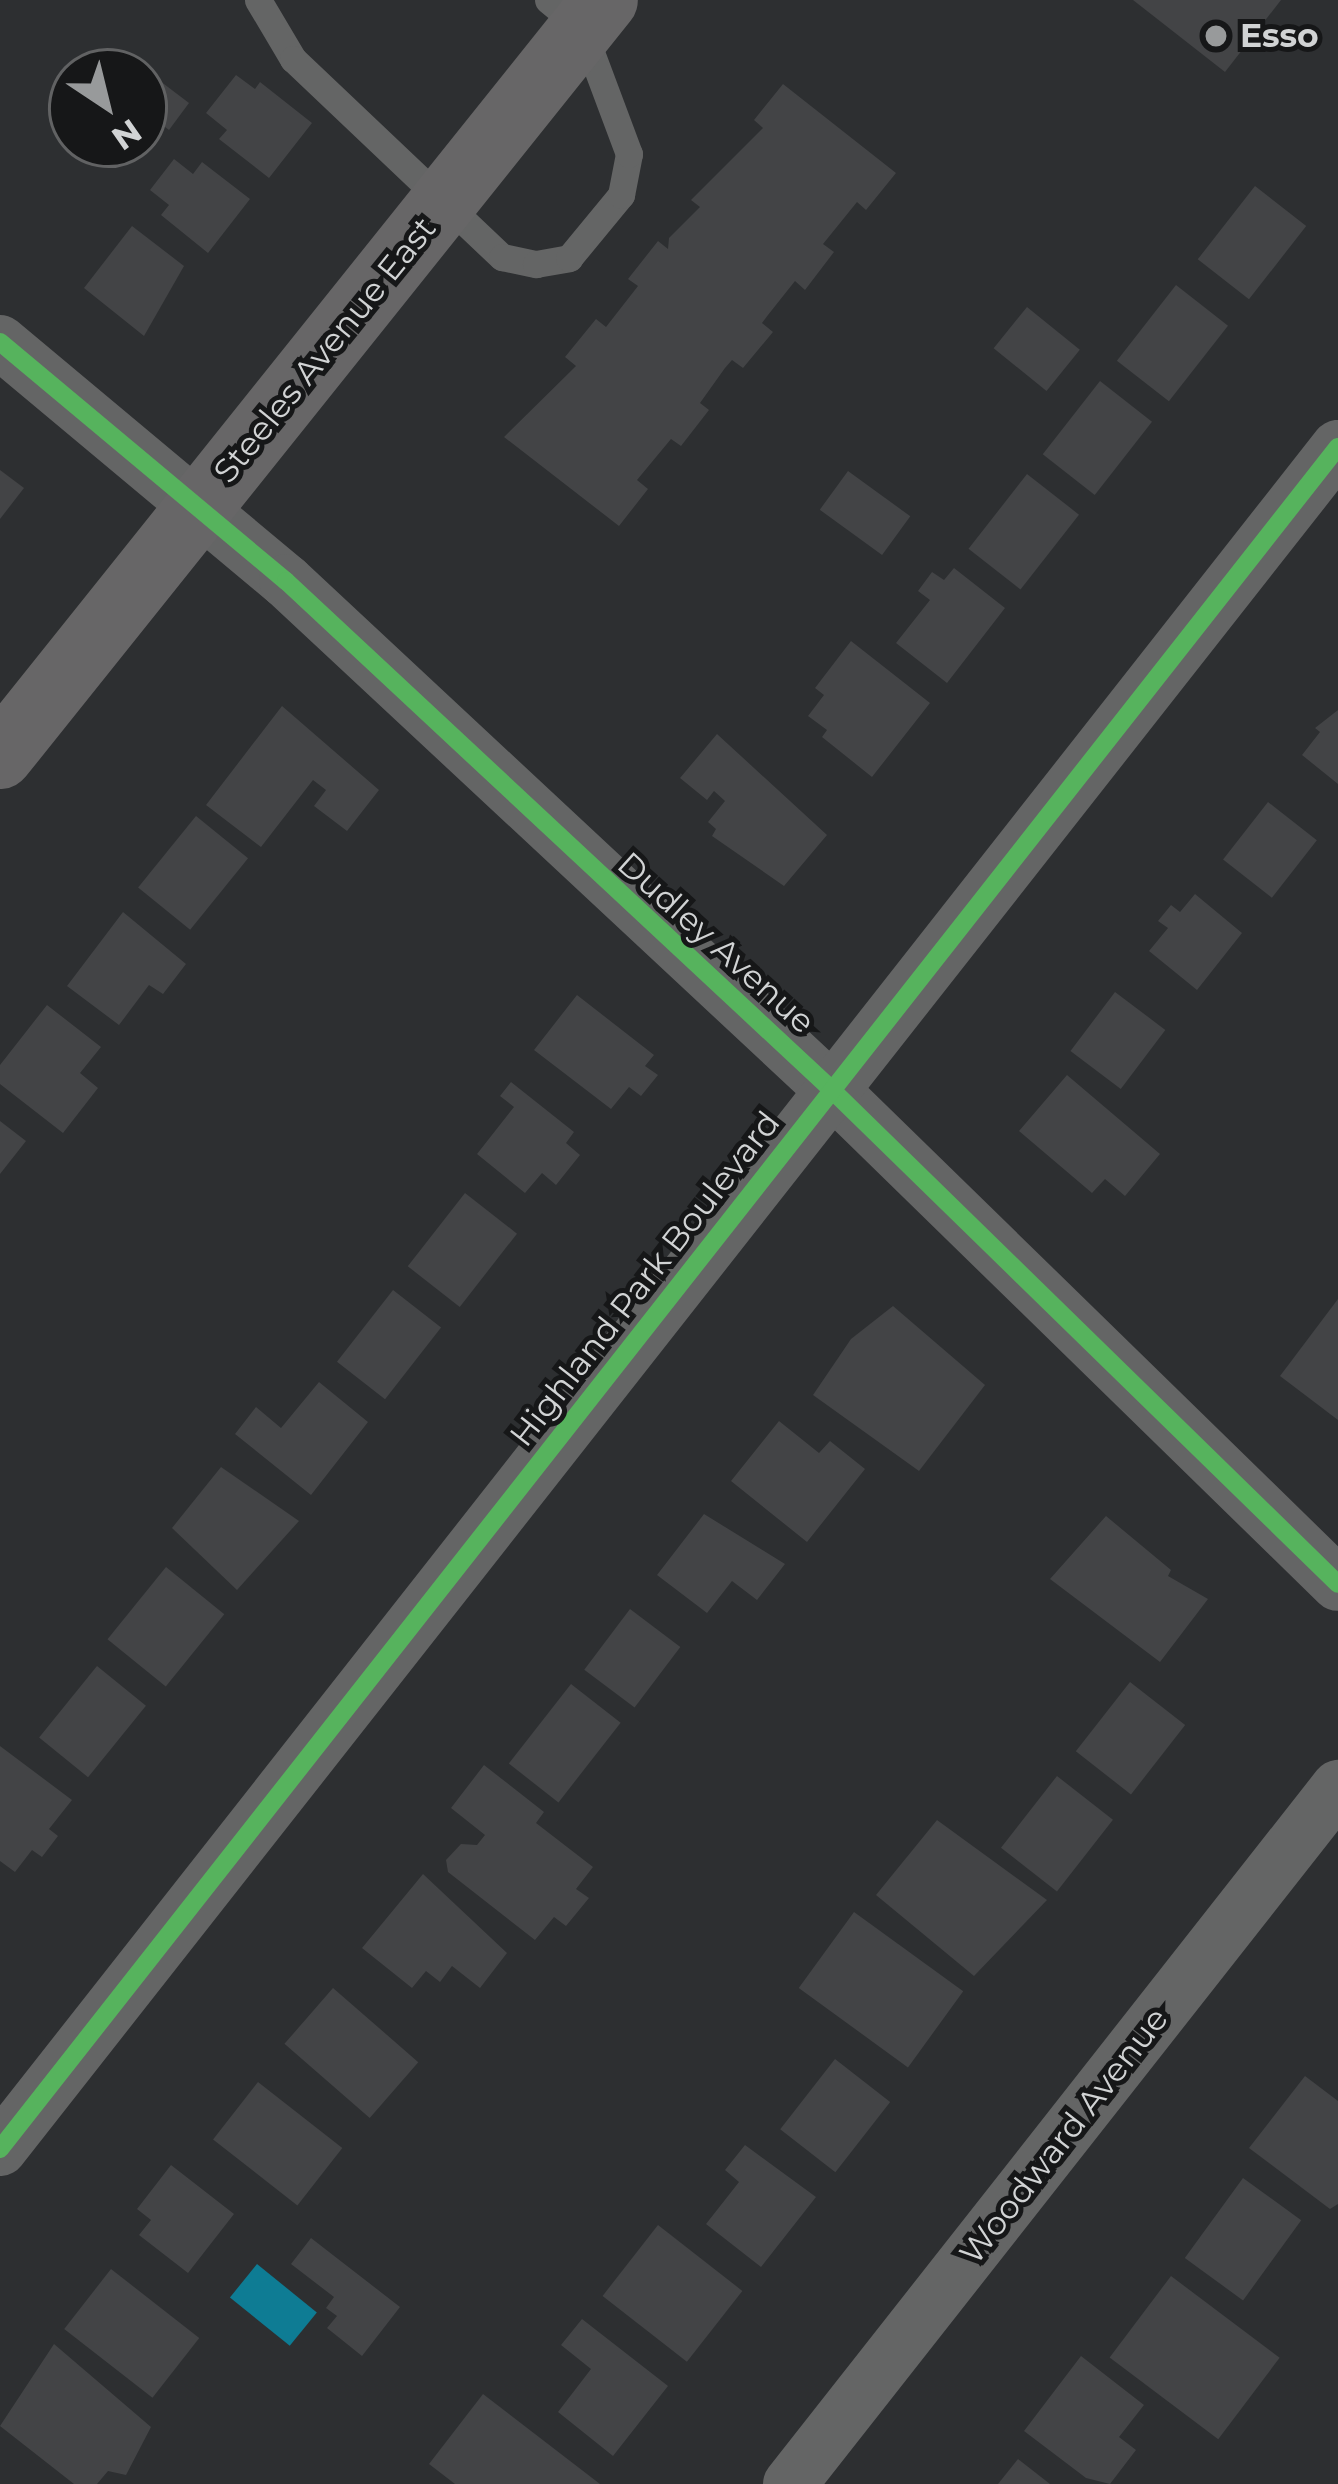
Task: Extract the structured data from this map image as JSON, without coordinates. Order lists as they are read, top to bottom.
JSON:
{
  "streets": {
    "main road": ["Steeles Avenue East"],
    "street": ["Dudley Avenue", "Highland Park Boulevard", "Woodward Avenue"]
  },
  "crossings": [
    ["Steeles Avenue East", "Dudley Avenue"],
    ["Dudley Avenue", "Highland Park Boulevard"]
  ],
  "places": ["Esso"],
  "north": "bottom right"
}
